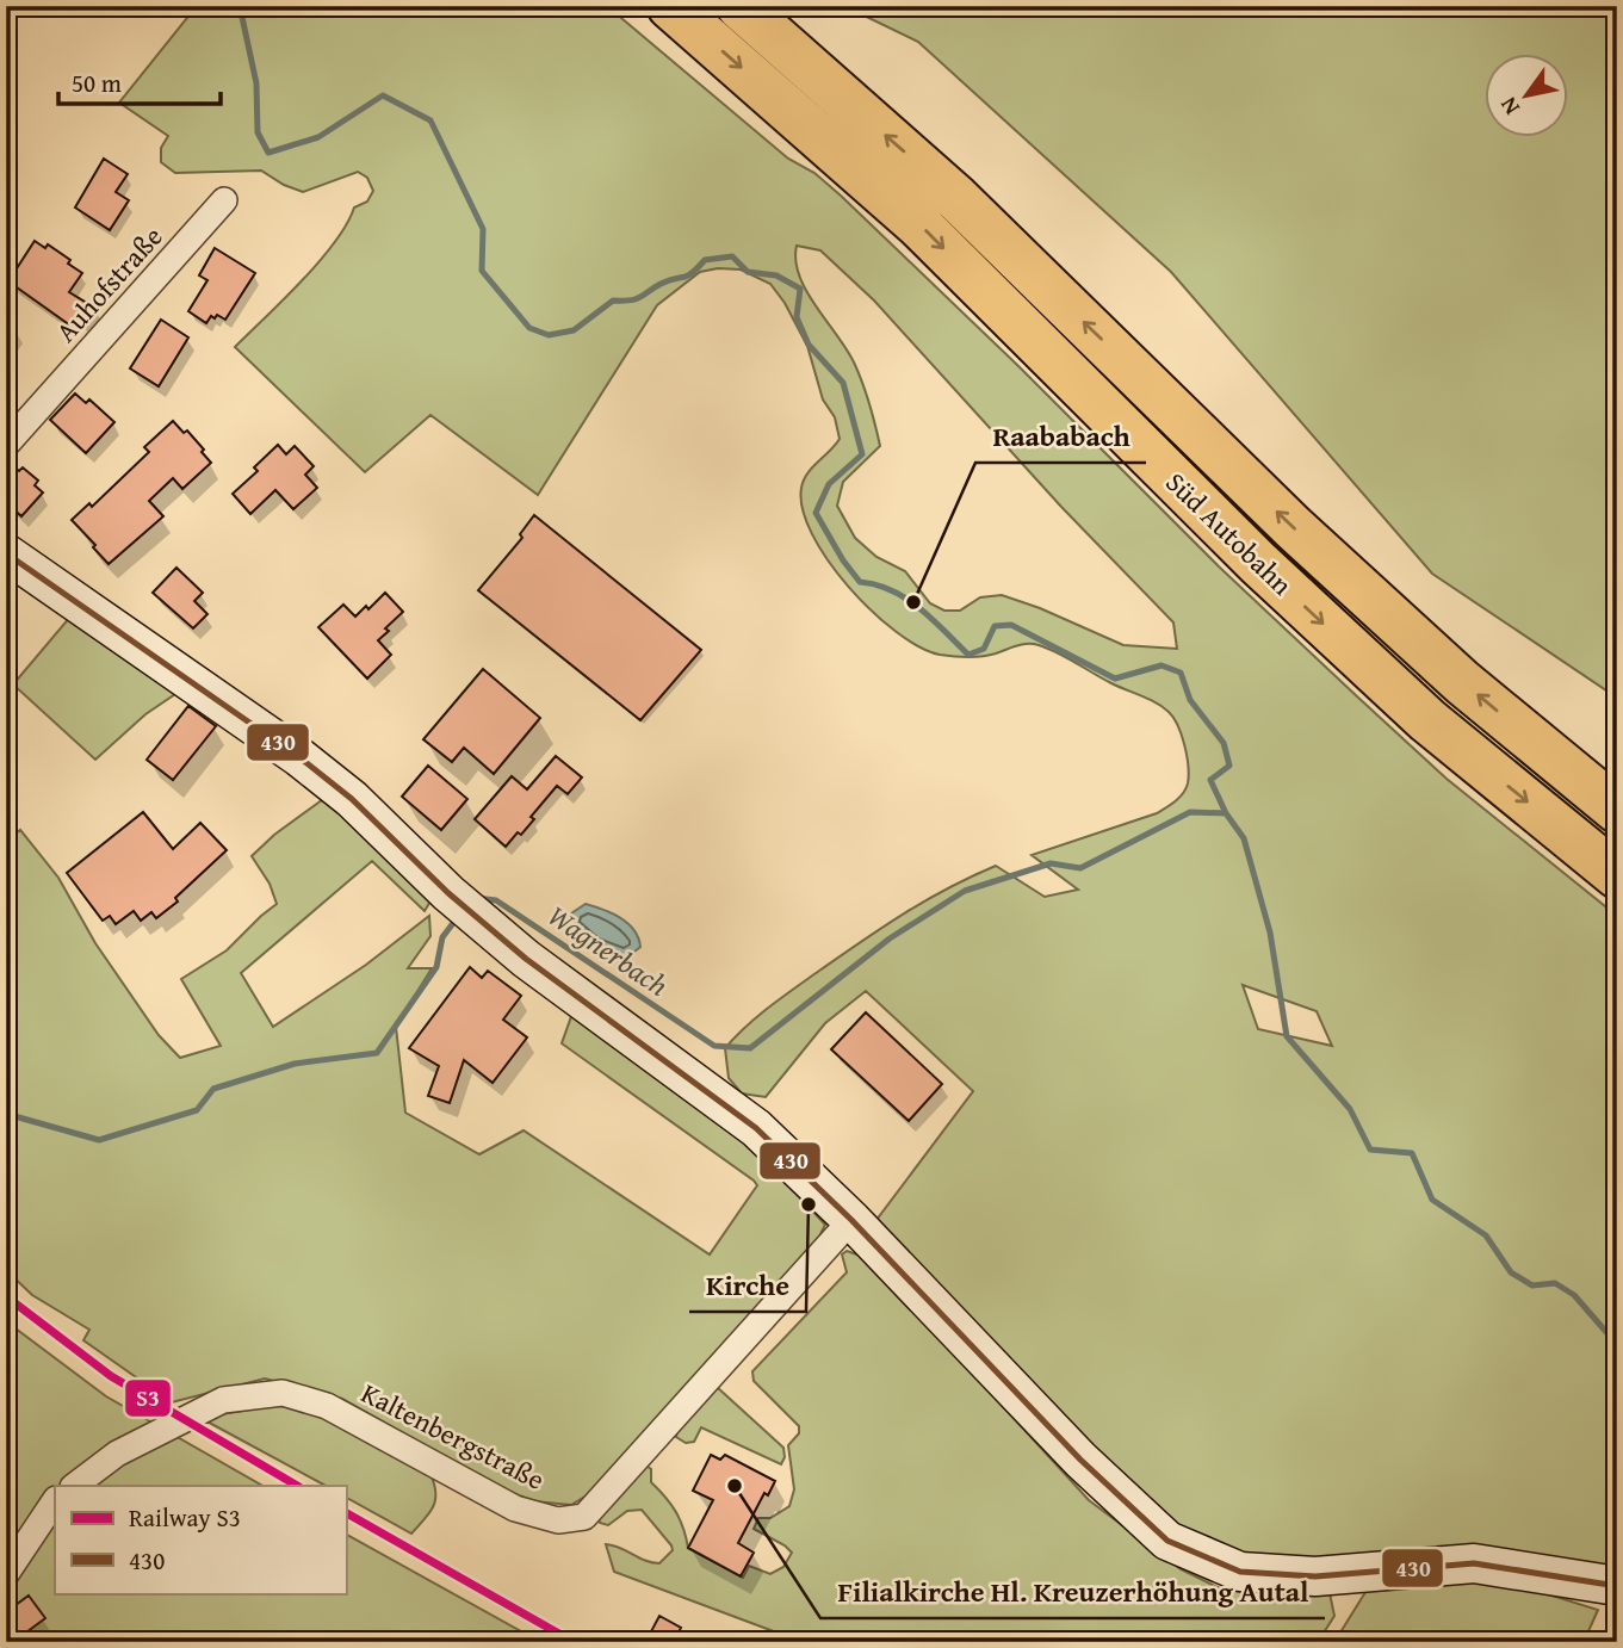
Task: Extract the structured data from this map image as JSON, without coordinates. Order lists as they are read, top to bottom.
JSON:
{
  "streets": {
    "highway": ["Süd Autobahn"],
    "street": ["Auhofstraße", "Kaltenbergstraße"]
  },
  "water": ["Wagnerbach"],
  "places": ["Raababach", "Kirche", "Filialkirche Hl. Kreuzerhöhung Autal"],
  "lines": ["transit line 430", "rail line S3"],
  "legend": ["Railway S3", "430"],
  "scale_bar": "50 m",
  "north": "bottom left"
}
